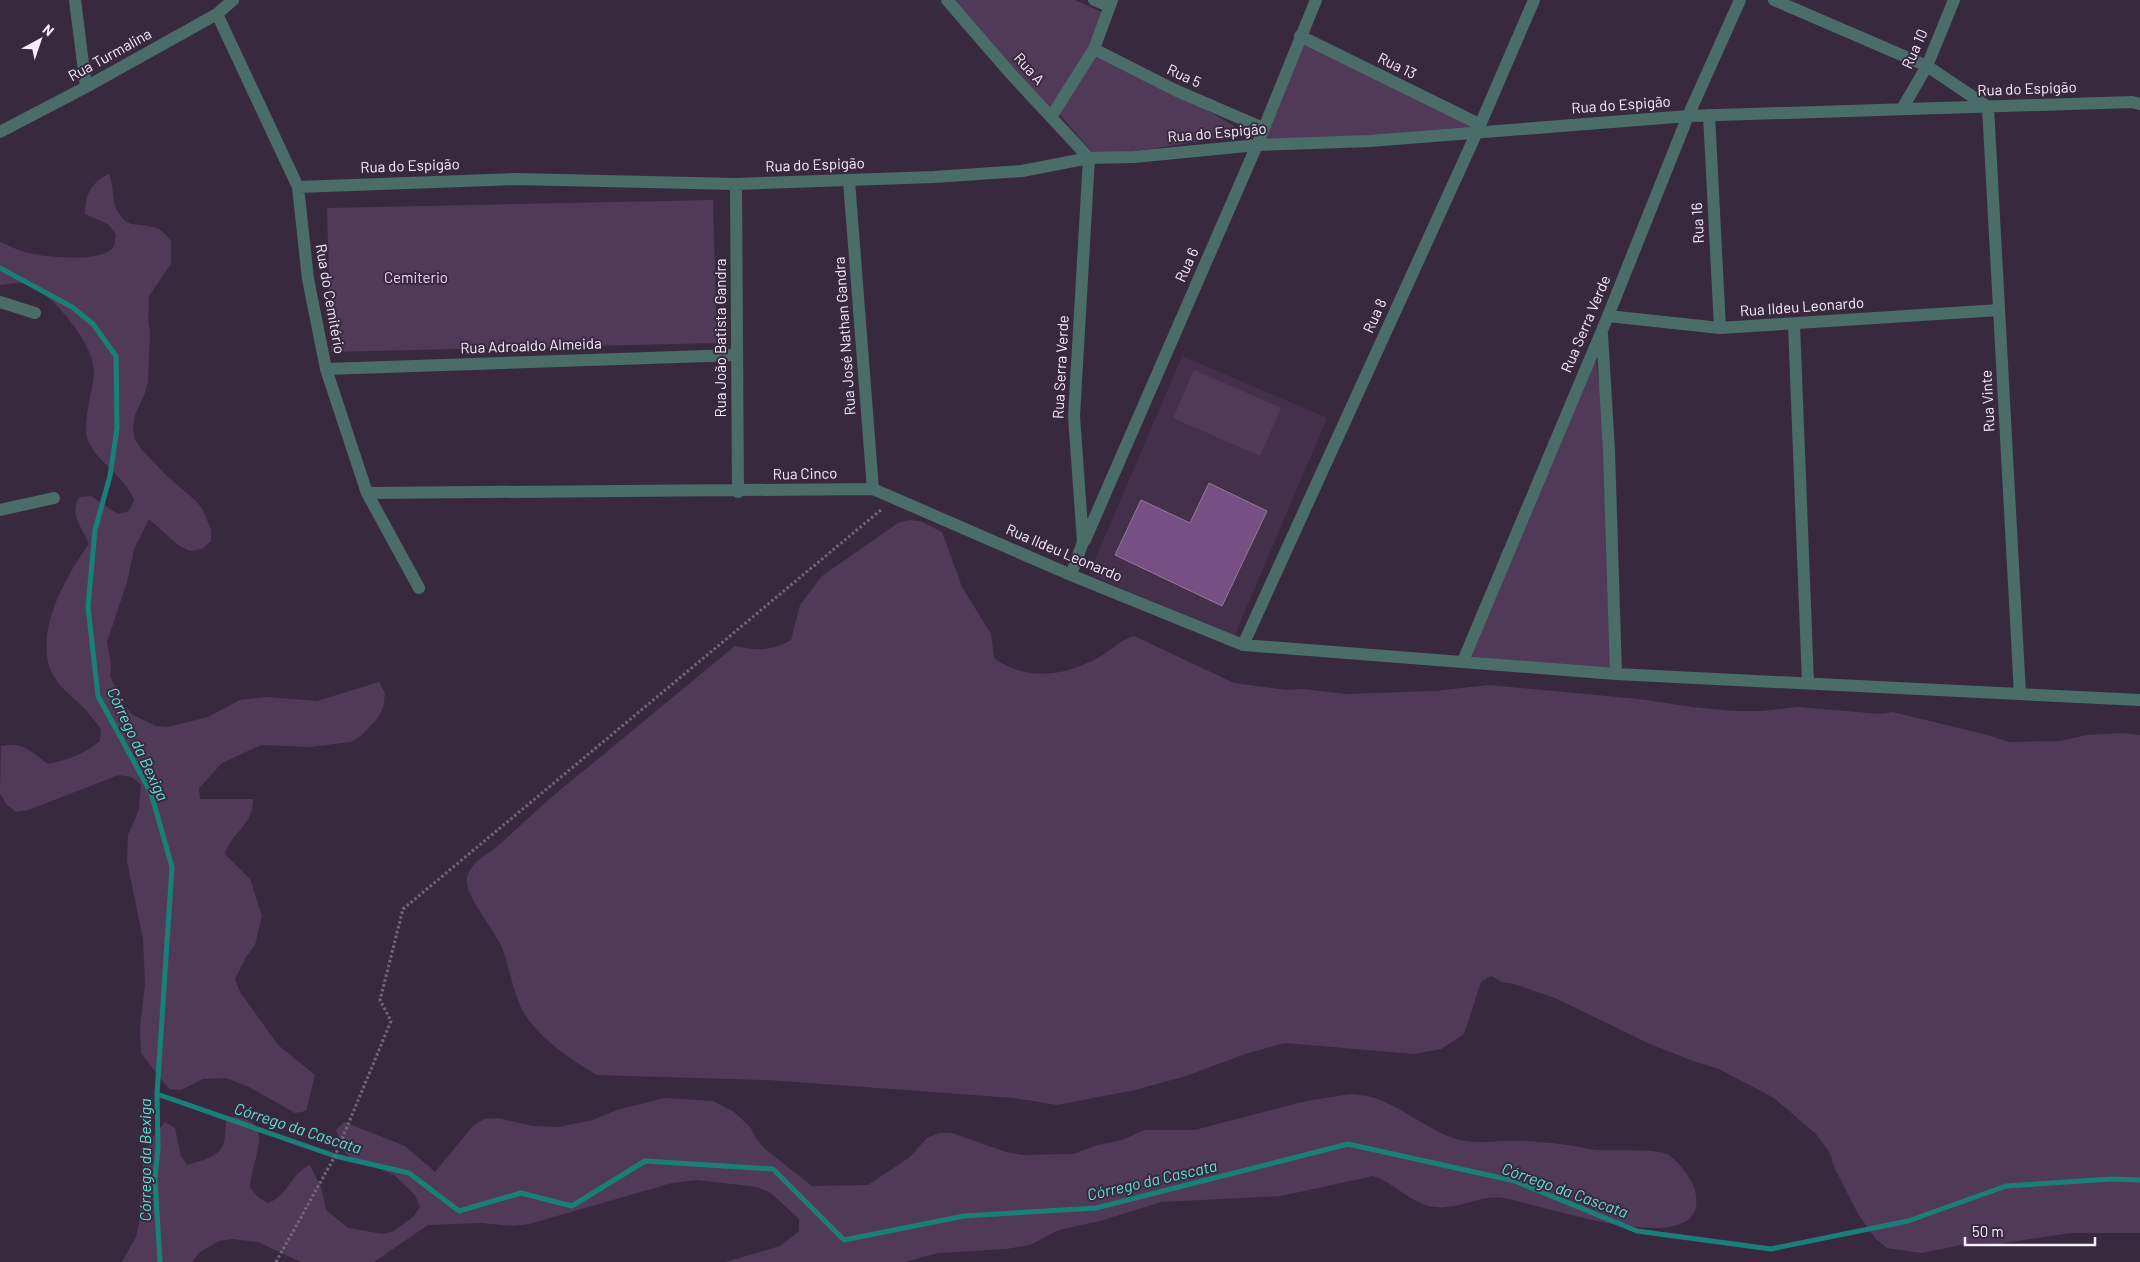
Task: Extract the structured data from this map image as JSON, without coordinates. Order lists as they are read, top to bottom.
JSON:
{
  "streets": {
    "street": [
      "Rua 10",
      "Rua Turmalina",
      "Rua 13",
      "Rua A",
      "Rua 5",
      "Rua do Espigão",
      "Rua 16",
      "Rua 6",
      "Rua do Cemitério",
      "Rua Ildeu Leonardo",
      "Rua 8",
      "Rua Serra Verde",
      "Rua José Nathan Gandra",
      "Rua João Batista Gandra",
      "Rua Adroaldo Almeida",
      "Rua Vinte",
      "Rua Cinco"
    ]
  },
  "crossings": [
    ["Rua 10", "Rua do Espigão"],
    ["Rua Turmalina", "Rua do Cemitério"],
    ["Rua 13", "Rua do Espigão"],
    ["Rua 13", "Rua 6"],
    ["Rua 13", "Rua 8"],
    ["Rua A", "Rua do Espigão"],
    ["Rua A", "Rua Serra Verde"],
    ["Rua 5", "Rua 6"],
    ["Rua do Espigão", "Rua 16"],
    ["Rua do Espigão", "Rua 6"],
    ["Rua do Espigão", "Rua do Cemitério"],
    ["Rua do Espigão", "Rua 8"],
    ["Rua do Espigão", "Rua Serra Verde"],
    ["Rua do Espigão", "Rua José Nathan Gandra"],
    ["Rua do Espigão", "Rua João Batista Gandra"],
    ["Rua do Espigão", "Rua Vinte"],
    ["Rua 16", "Rua Ildeu Leonardo"],
    ["Rua 6", "Rua Serra Verde"],
    ["Rua do Cemitério", "Rua Adroaldo Almeida"],
    ["Rua do Cemitério", "Rua Cinco"],
    ["Rua Ildeu Leonardo", "Rua 8"],
    ["Rua Ildeu Leonardo", "Rua Serra Verde"],
    ["Rua Ildeu Leonardo", "Rua José Nathan Gandra"],
    ["Rua Ildeu Leonardo", "Rua Vinte"],
    ["Rua Ildeu Leonardo", "Rua Cinco"],
    ["Rua José Nathan Gandra", "Rua Cinco"],
    ["Rua João Batista Gandra", "Rua Adroaldo Almeida"],
    ["Rua João Batista Gandra", "Rua Cinco"]
  ],
  "water": ["Córrego da Bexiga", "Córrego da Cascata"],
  "parks": ["Cemiterio"],
  "scale_bar": "50 m",
  "north": "top right"
}
